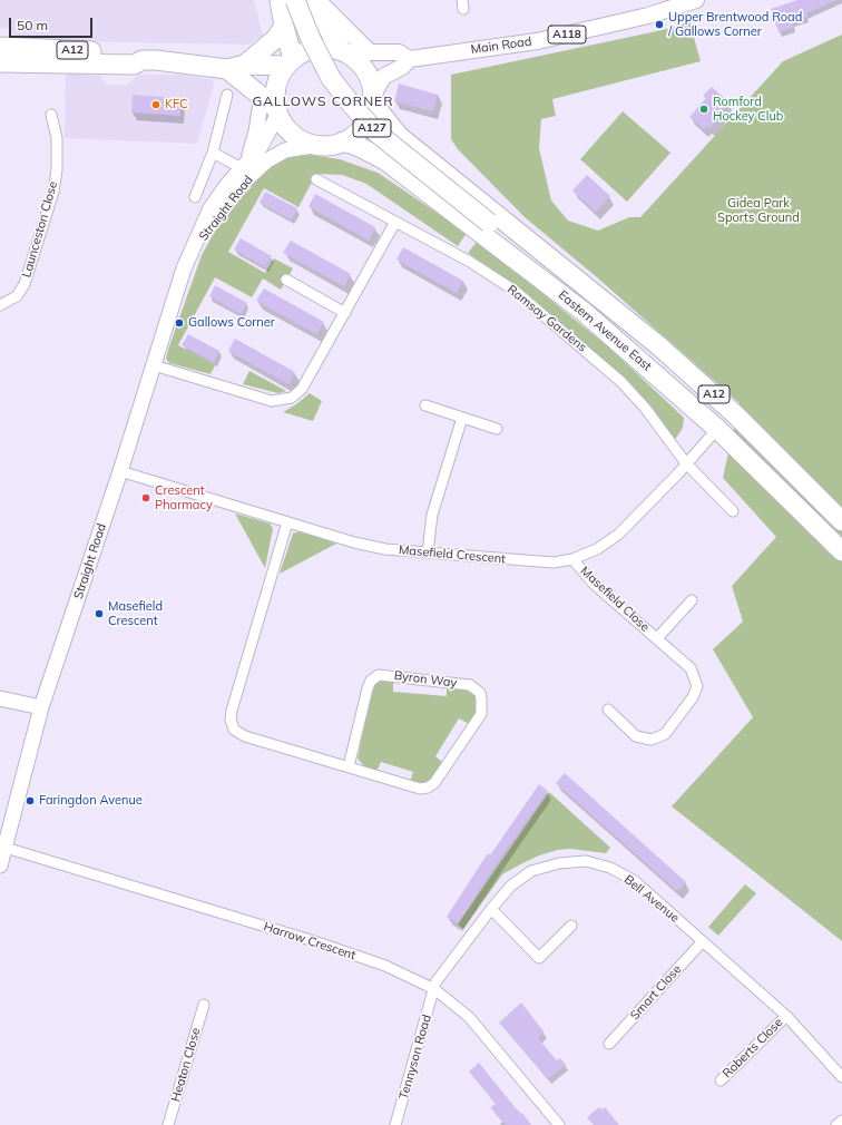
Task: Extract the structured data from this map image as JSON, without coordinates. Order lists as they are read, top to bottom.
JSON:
{
  "streets": {
    "highway": ["A12", "A127", "Eastern Avenue East"],
    "main road": ["A118", "Main Road"],
    "street": [
      "Straight Road",
      "Launceston Close",
      "Ramsay Gardens",
      "Masefield Crescent",
      "Masefield Close",
      "Byron Way",
      "Bell Avenue",
      "Harrow Crescent",
      "Smart Close",
      "Roberts Close",
      "Tennyson Road",
      "Heaton Close"
    ]
  },
  "crossings": [
    ["Main Road", "A12"],
    ["Main Road", "Straight Road"],
    ["Main Road", "Eastern Avenue East"],
    ["A12", "Straight Road"],
    ["A12", "Eastern Avenue East"],
    ["A127", "Eastern Avenue East"],
    ["Straight Road", "Eastern Avenue East"],
    ["Straight Road", "Masefield Crescent"],
    ["Straight Road", "Harrow Crescent"],
    ["Ramsay Gardens", "Masefield Crescent"],
    ["Eastern Avenue East", "Masefield Crescent"],
    ["Masefield Crescent", "Masefield Close"],
    ["Masefield Crescent", "Byron Way"],
    ["Bell Avenue", "Harrow Crescent"],
    ["Bell Avenue", "Smart Close"],
    ["Bell Avenue", "Roberts Close"],
    ["Bell Avenue", "Tennyson Road"],
    ["Harrow Crescent", "Tennyson Road"]
  ],
  "districts": ["GALLOWS CORNER"],
  "parks": ["Gidea Park Sports Ground"],
  "places": [
    "Upper Brentwood Road / Gallows Corner",
    "KFC",
    "Romford Hockey Club",
    "Gallows Corner",
    "Crescent Pharmacy",
    "Masefield Crescent",
    "Faringdon Avenue"
  ],
  "scale_bar": "50 m"
}
